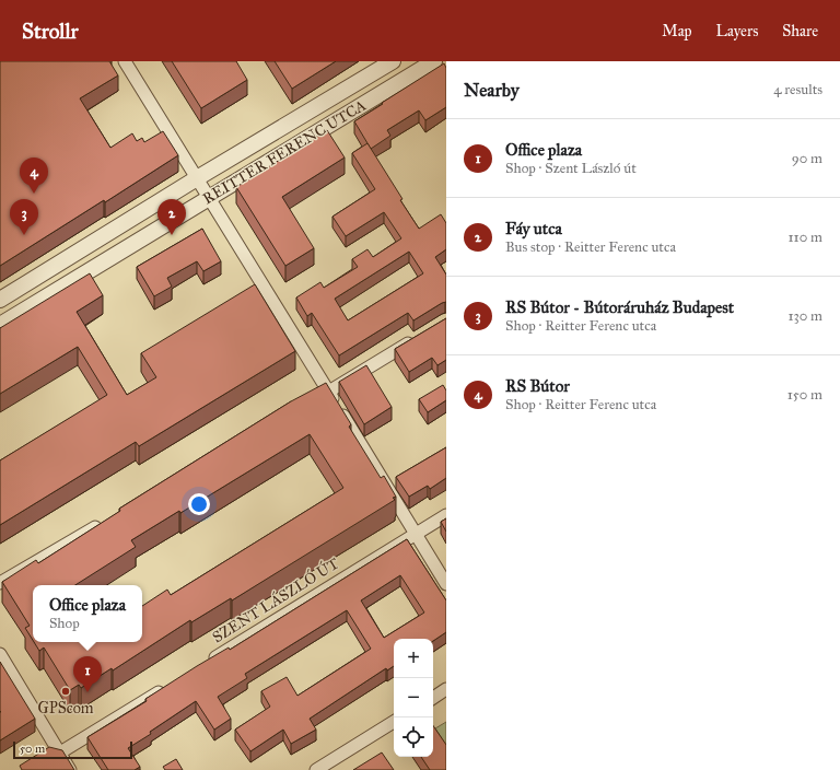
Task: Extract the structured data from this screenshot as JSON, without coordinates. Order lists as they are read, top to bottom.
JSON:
{
  "streets": {
    "street": ["REITTER FERENC UTCA", "SZENT LÁSZLÓ ÚT"]
  },
  "places": ["GPScom"],
  "scale_bar": "50 m",
  "page": {
    "header": "Strollr",
    "nav": ["Map", "Layers", "Share"],
    "heading": ["Nearby", "4 results"],
    "list": [
      {
        "mark": "1",
        "name": "Office plaza",
        "note": "Shop · Szent László út",
        "value": "90 m"
      },
      {
        "mark": "2",
        "name": "Fáy utca",
        "note": "Bus stop · Reitter Ferenc utca",
        "value": "110 m"
      },
      {
        "mark": "3",
        "name": "RS Bútor - Bútoráruház Budapest",
        "note": "Shop · Reitter Ferenc utca",
        "value": "130 m"
      },
      {
        "mark": "4",
        "name": "RS Bútor",
        "note": "Shop · Reitter Ferenc utca",
        "value": "150 m"
      }
    ],
    "pins": [
      "4",
      "2",
      "3",
      "1"
    ],
    "popup": ["Office plaza", "Shop"],
    "map_buttons": ["+", "−"],
    "scale": "50 m"
  }
}
